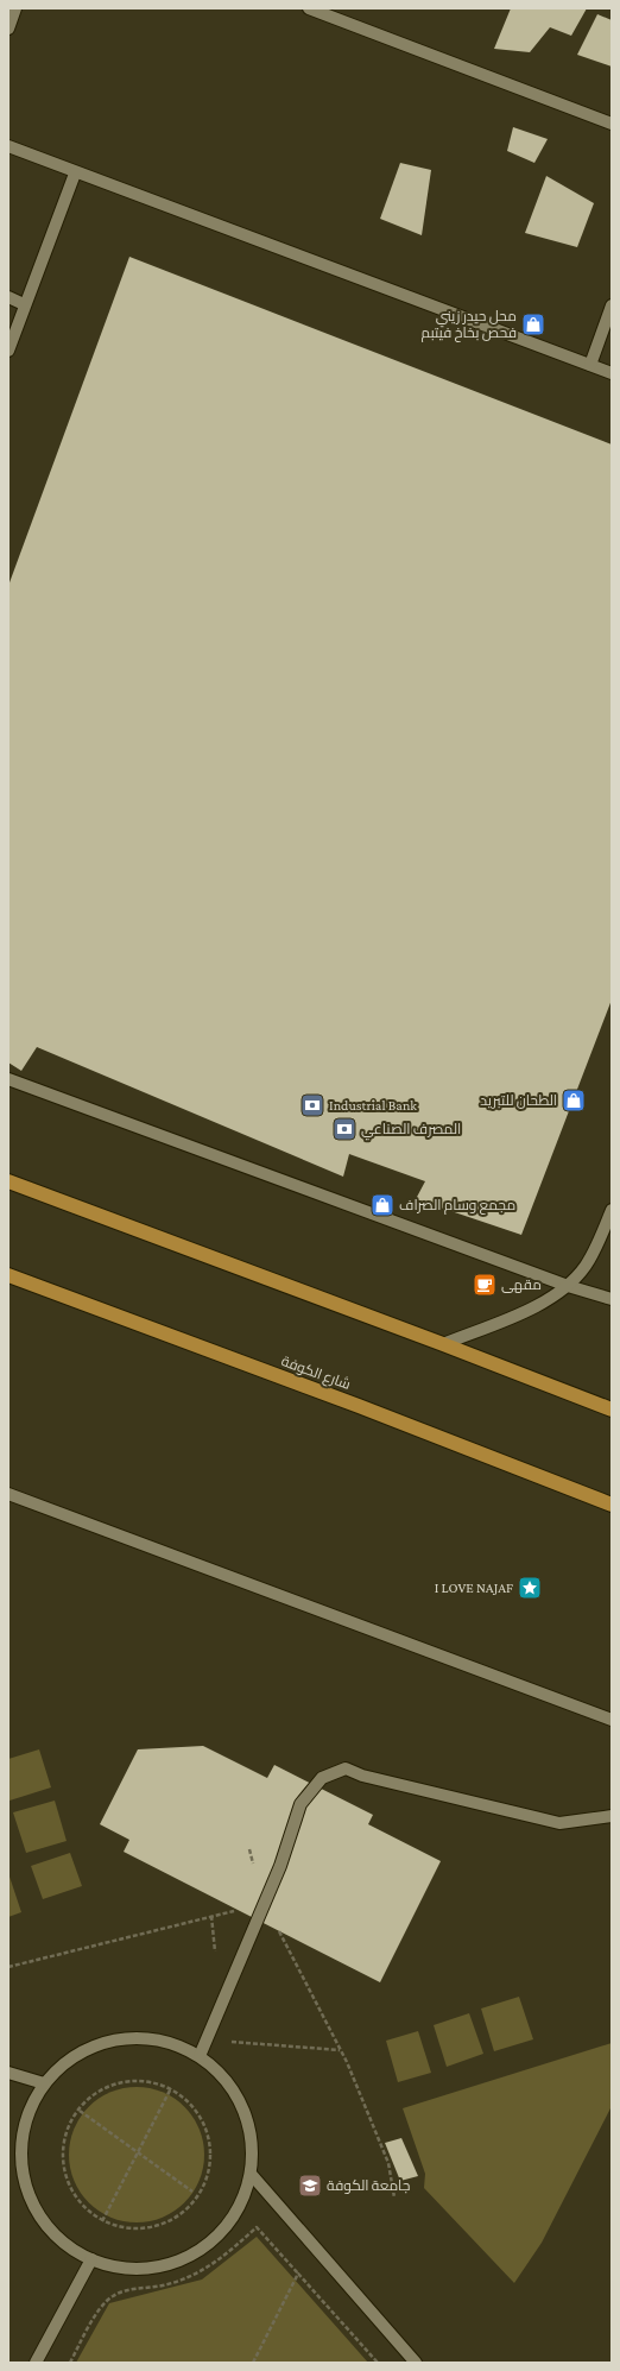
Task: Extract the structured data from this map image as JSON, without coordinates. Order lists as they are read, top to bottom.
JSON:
{
  "streets": {
    "highway": ["شارع الكوفة"]
  },
  "places": {
    "shop": ["محل حيدر زيني فحص بخاخ فيتبم", "الطحان للتبريد", "مجمع وسام الصراف"],
    "bank": ["Industrial Bank", "المصرف الصناعي"],
    "cafe": ["مقهى"],
    "place": ["I LOVE NAJAF"],
    "school or university": ["جامعة الكوفة"]
  }
}
